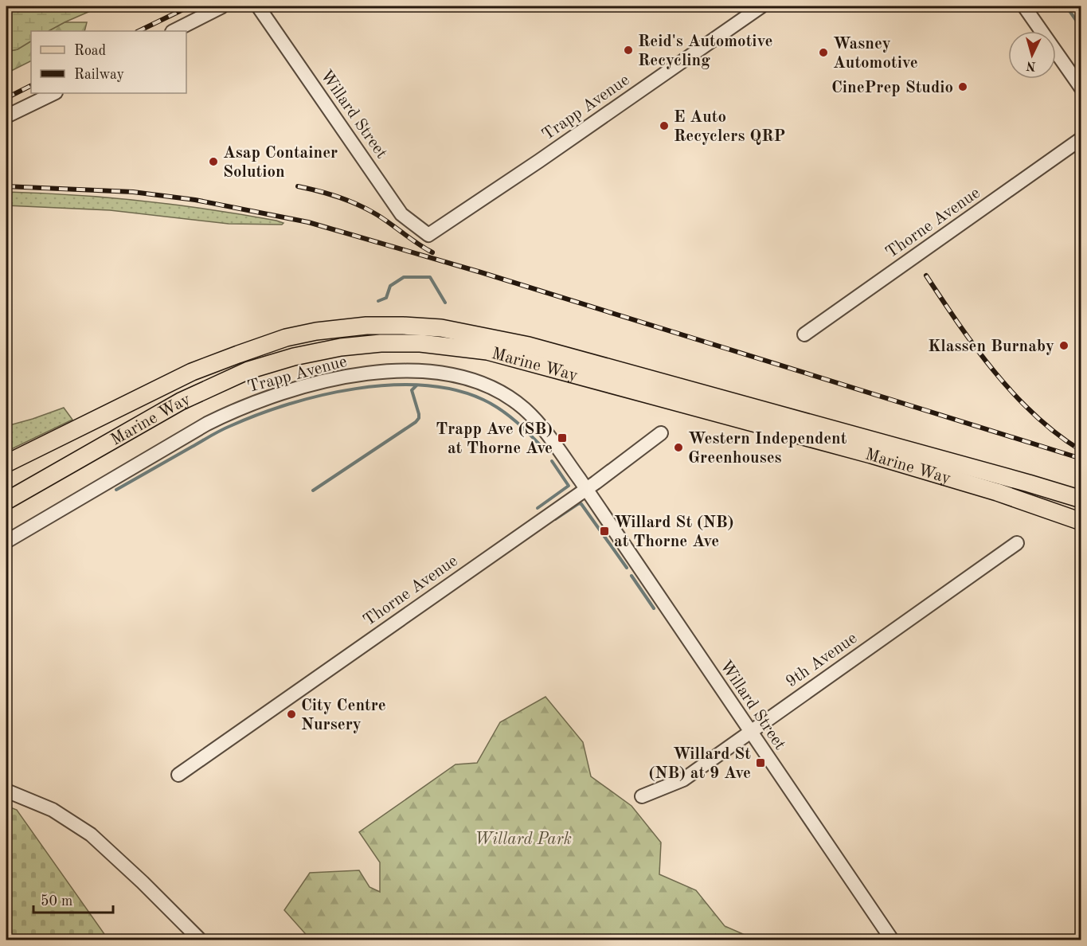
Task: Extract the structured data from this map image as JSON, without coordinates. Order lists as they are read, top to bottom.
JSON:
{
  "streets": {
    "main road": ["Marine Way"],
    "street": [
      "Trapp Avenue",
      "Willard Street",
      "Thorne Avenue",
      "9th Avenue"
    ]
  },
  "crossings": [
    ["Trapp Avenue", "Willard Street"],
    ["Trapp Avenue", "Thorne Avenue"],
    ["Willard Street", "Thorne Avenue"],
    ["Willard Street", "9th Avenue"]
  ],
  "parks": ["Willard Park"],
  "places": {
    "other": [
      "Reid's Automotive Recycling",
      "Wasney Automotive",
      "CinePrep Studio",
      "E Auto Recyclers QRP",
      "Asap Container Solution",
      "Klassen Burnaby",
      "Western Independent Greenhouses",
      "City Centre Nursery"
    ],
    "transit": ["Trapp Ave (SB) at Thorne Ave", "Willard St (NB) at Thorne Ave", "Willard St (NB) at 9 Ave"]
  },
  "legend": ["Road", "Railway"],
  "scale_bar": "50 m",
  "north": "bottom"
}
